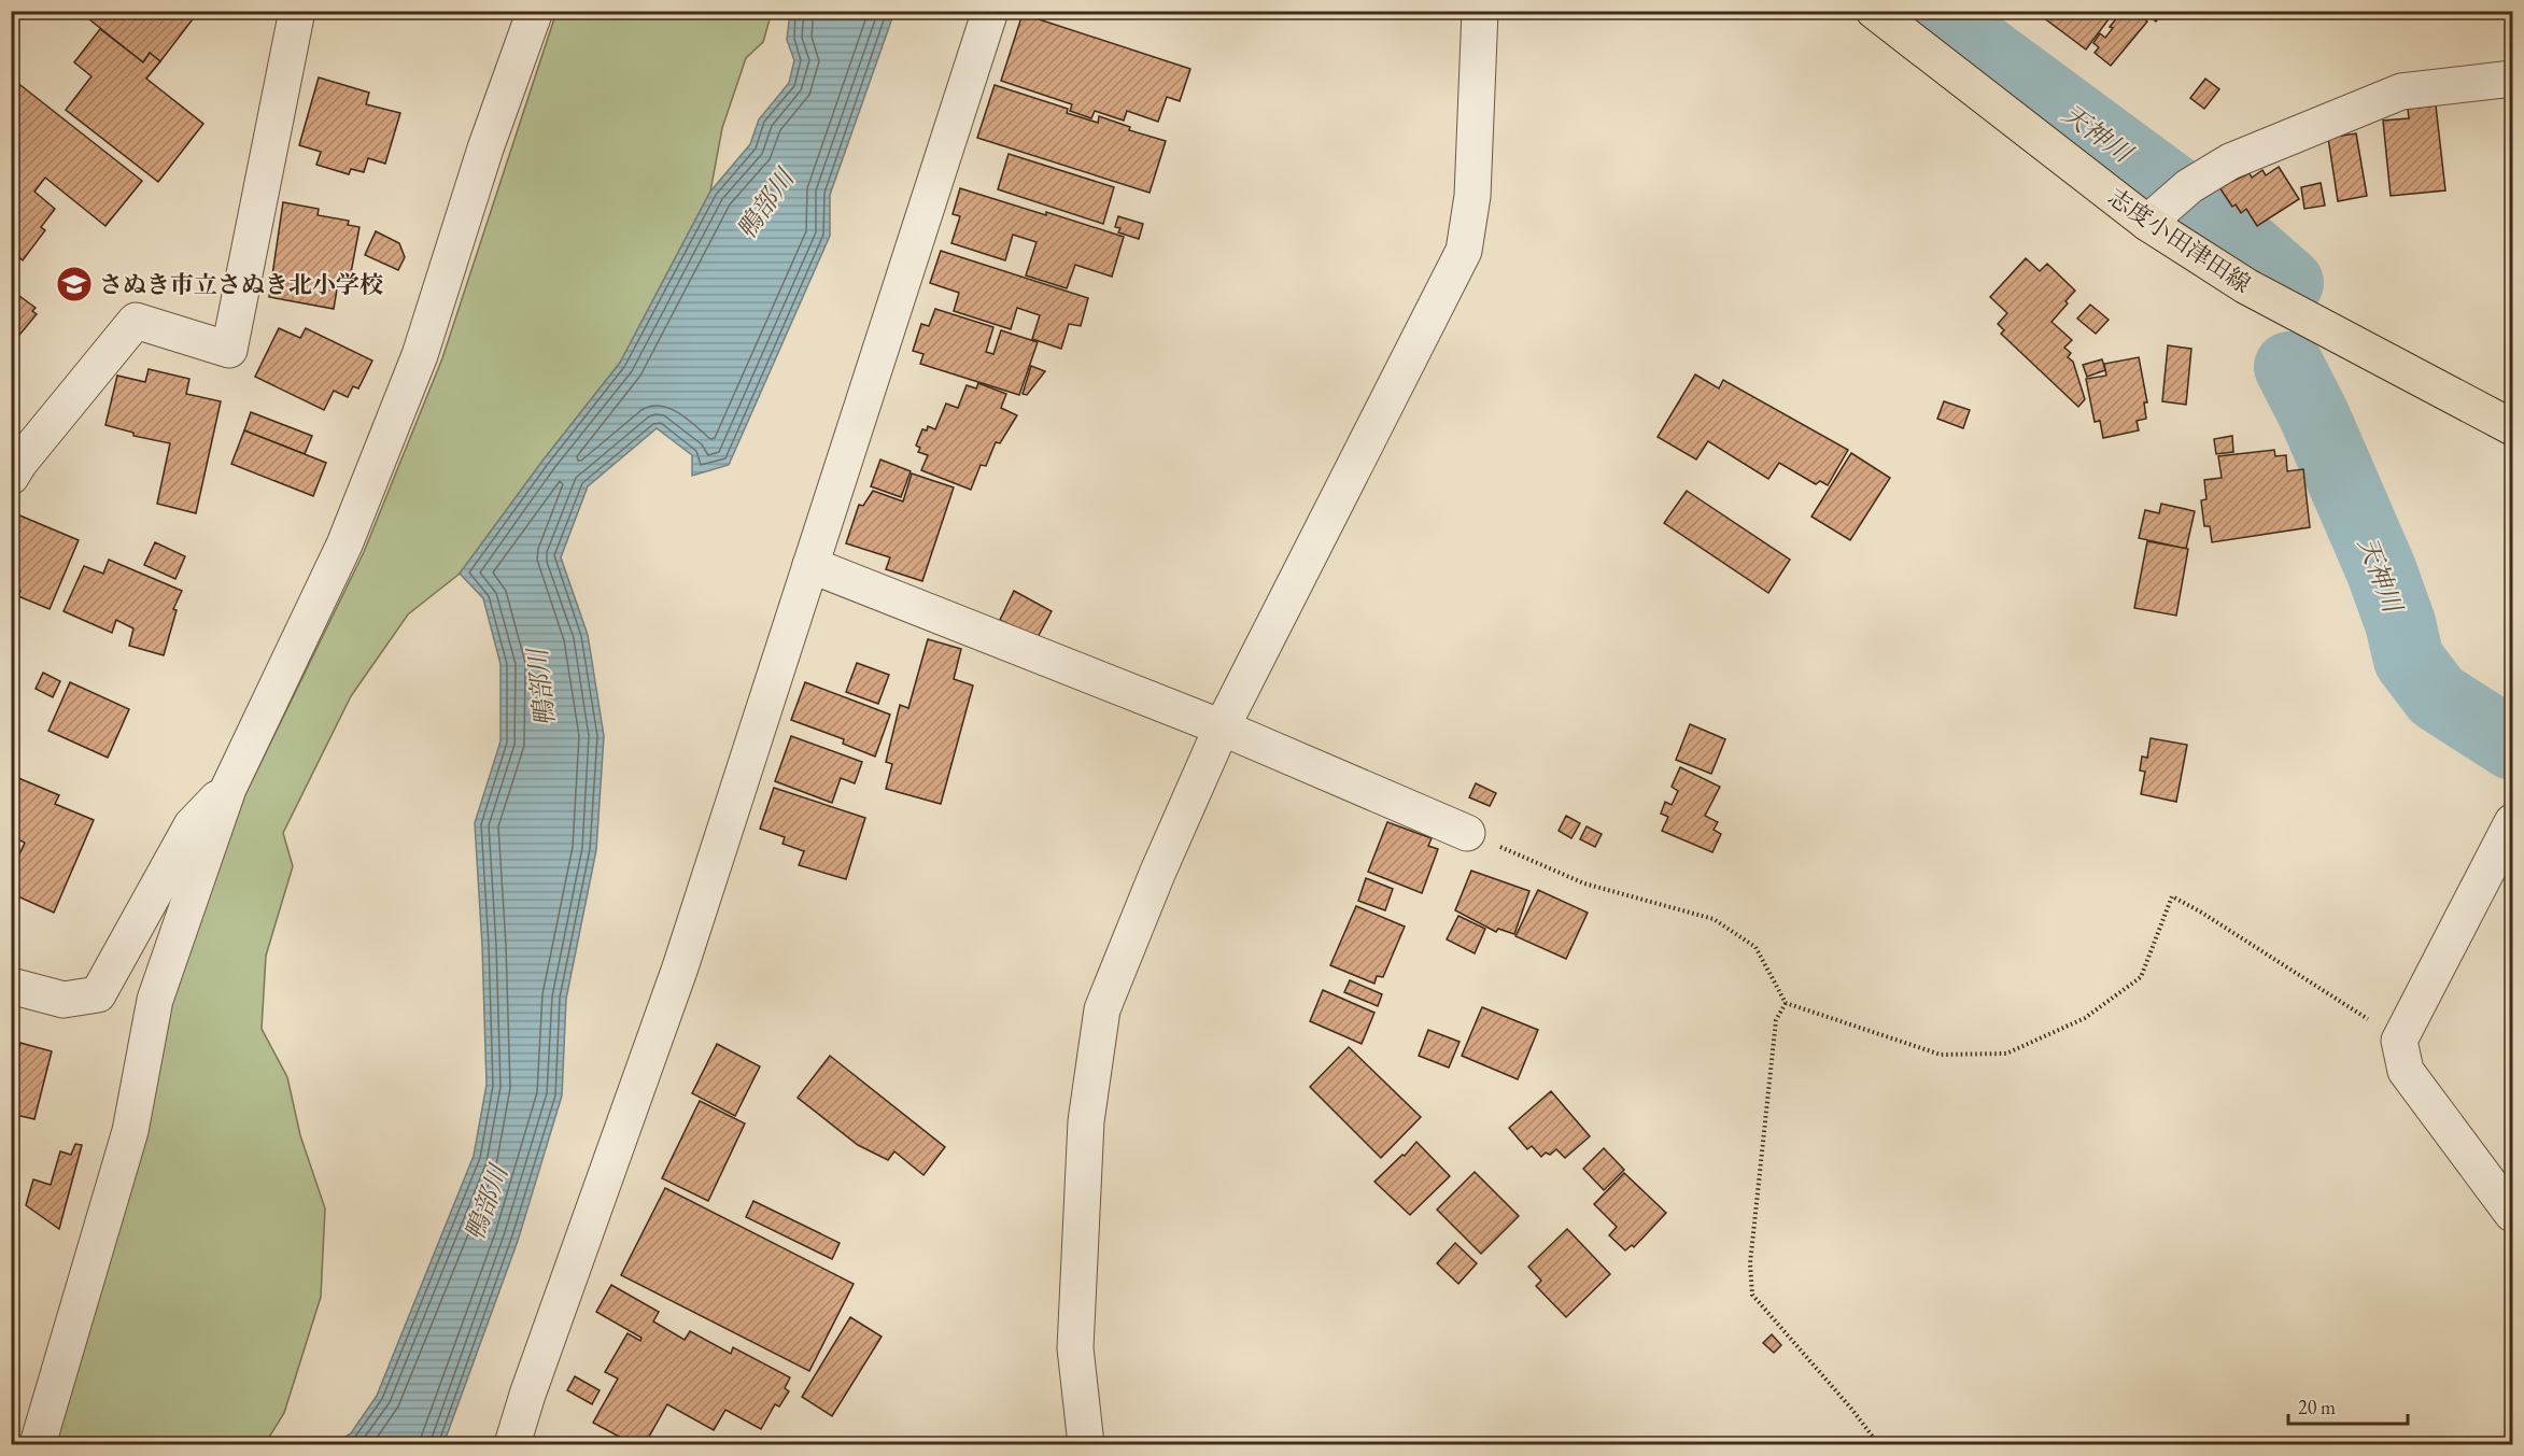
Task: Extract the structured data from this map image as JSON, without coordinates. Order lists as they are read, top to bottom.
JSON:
{
  "streets": {
    "main road": ["志度小田津田線"]
  },
  "water": ["天神川", "鴨部川"],
  "places": {
    "school or university": ["さぬき市立さぬき北小学校"]
  },
  "scale_bar": "20 m"
}
